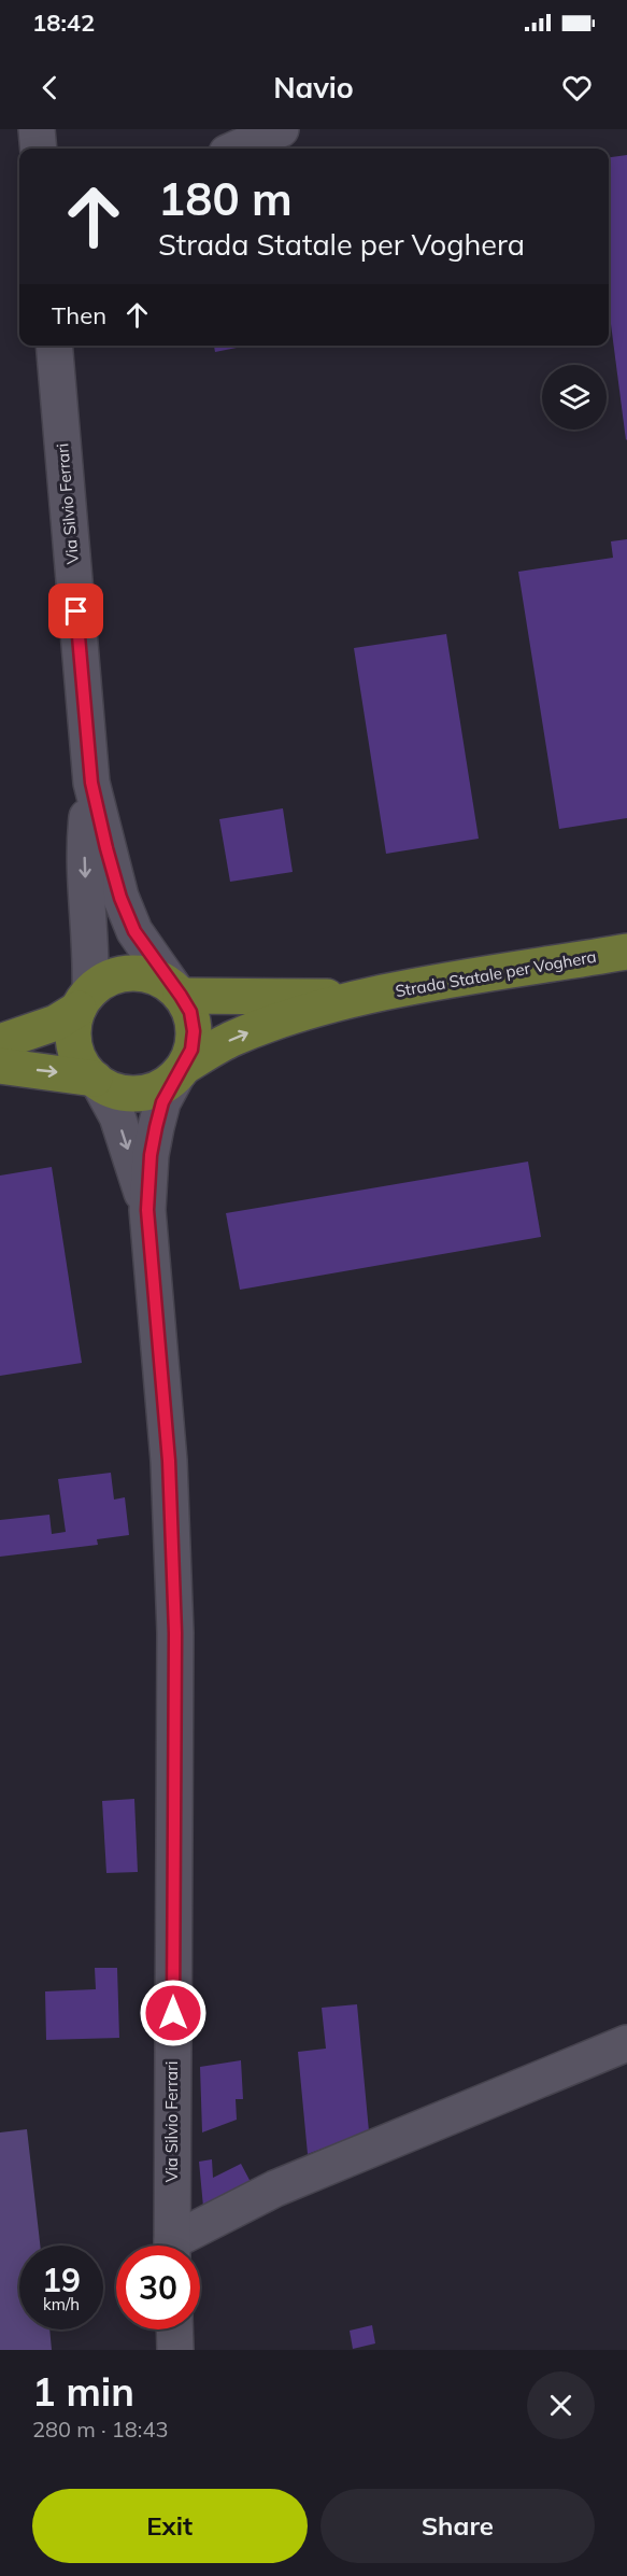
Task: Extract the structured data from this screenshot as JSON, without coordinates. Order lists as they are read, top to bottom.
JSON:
{
  "streets": {
    "main road": ["Strada Statale per Voghera"],
    "street": ["Via Silvio Ferrari"]
  },
  "crossings": [
    ["Via Silvio Ferrari", "Strada Statale per Voghera"]
  ],
  "page": {
    "status": "18:42",
    "header": "Navio",
    "turn": ["180 m", "Strada Statale per Voghera"],
    "then": "Then",
    "speed": "19 km/h",
    "limit": "30",
    "heading": ["1 min", "280 m · 18:43"],
    "buttons": ["Exit", "Share"]
  }
}
